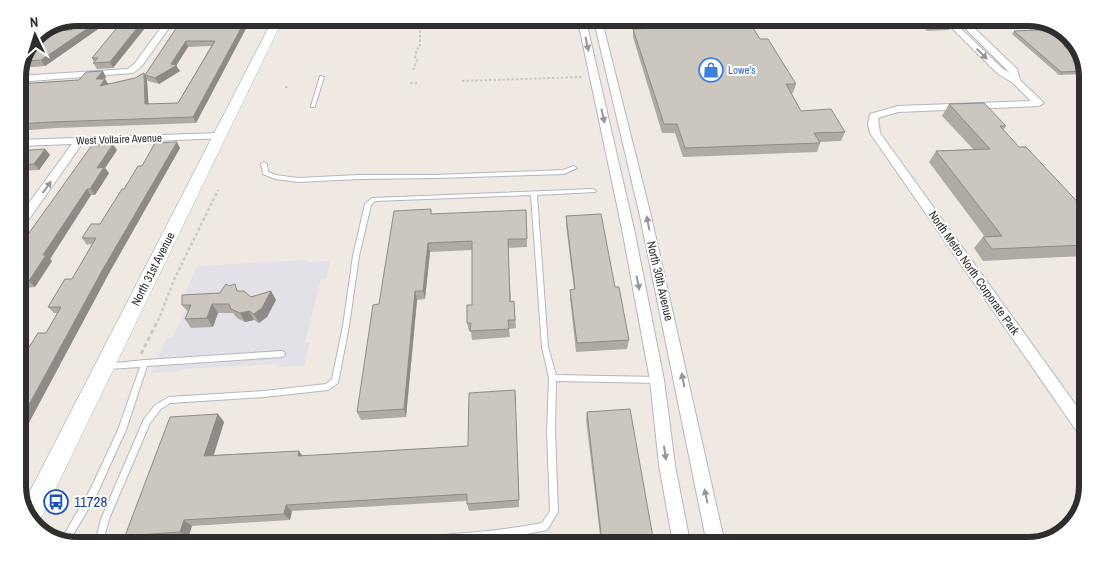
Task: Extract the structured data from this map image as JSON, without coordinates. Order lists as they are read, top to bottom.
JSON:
{
  "streets": {
    "street": [
      "West Voltaire Avenue",
      "North 31st Avenue",
      "North Metro North Corporate Park",
      "North 30th Avenue"
    ]
  },
  "crossings": [
    ["West Voltaire Avenue", "North 31st Avenue"]
  ],
  "places": {
    "shop": ["Lowe's"],
    "bus stop": ["11728"]
  },
  "north": "top"
}
